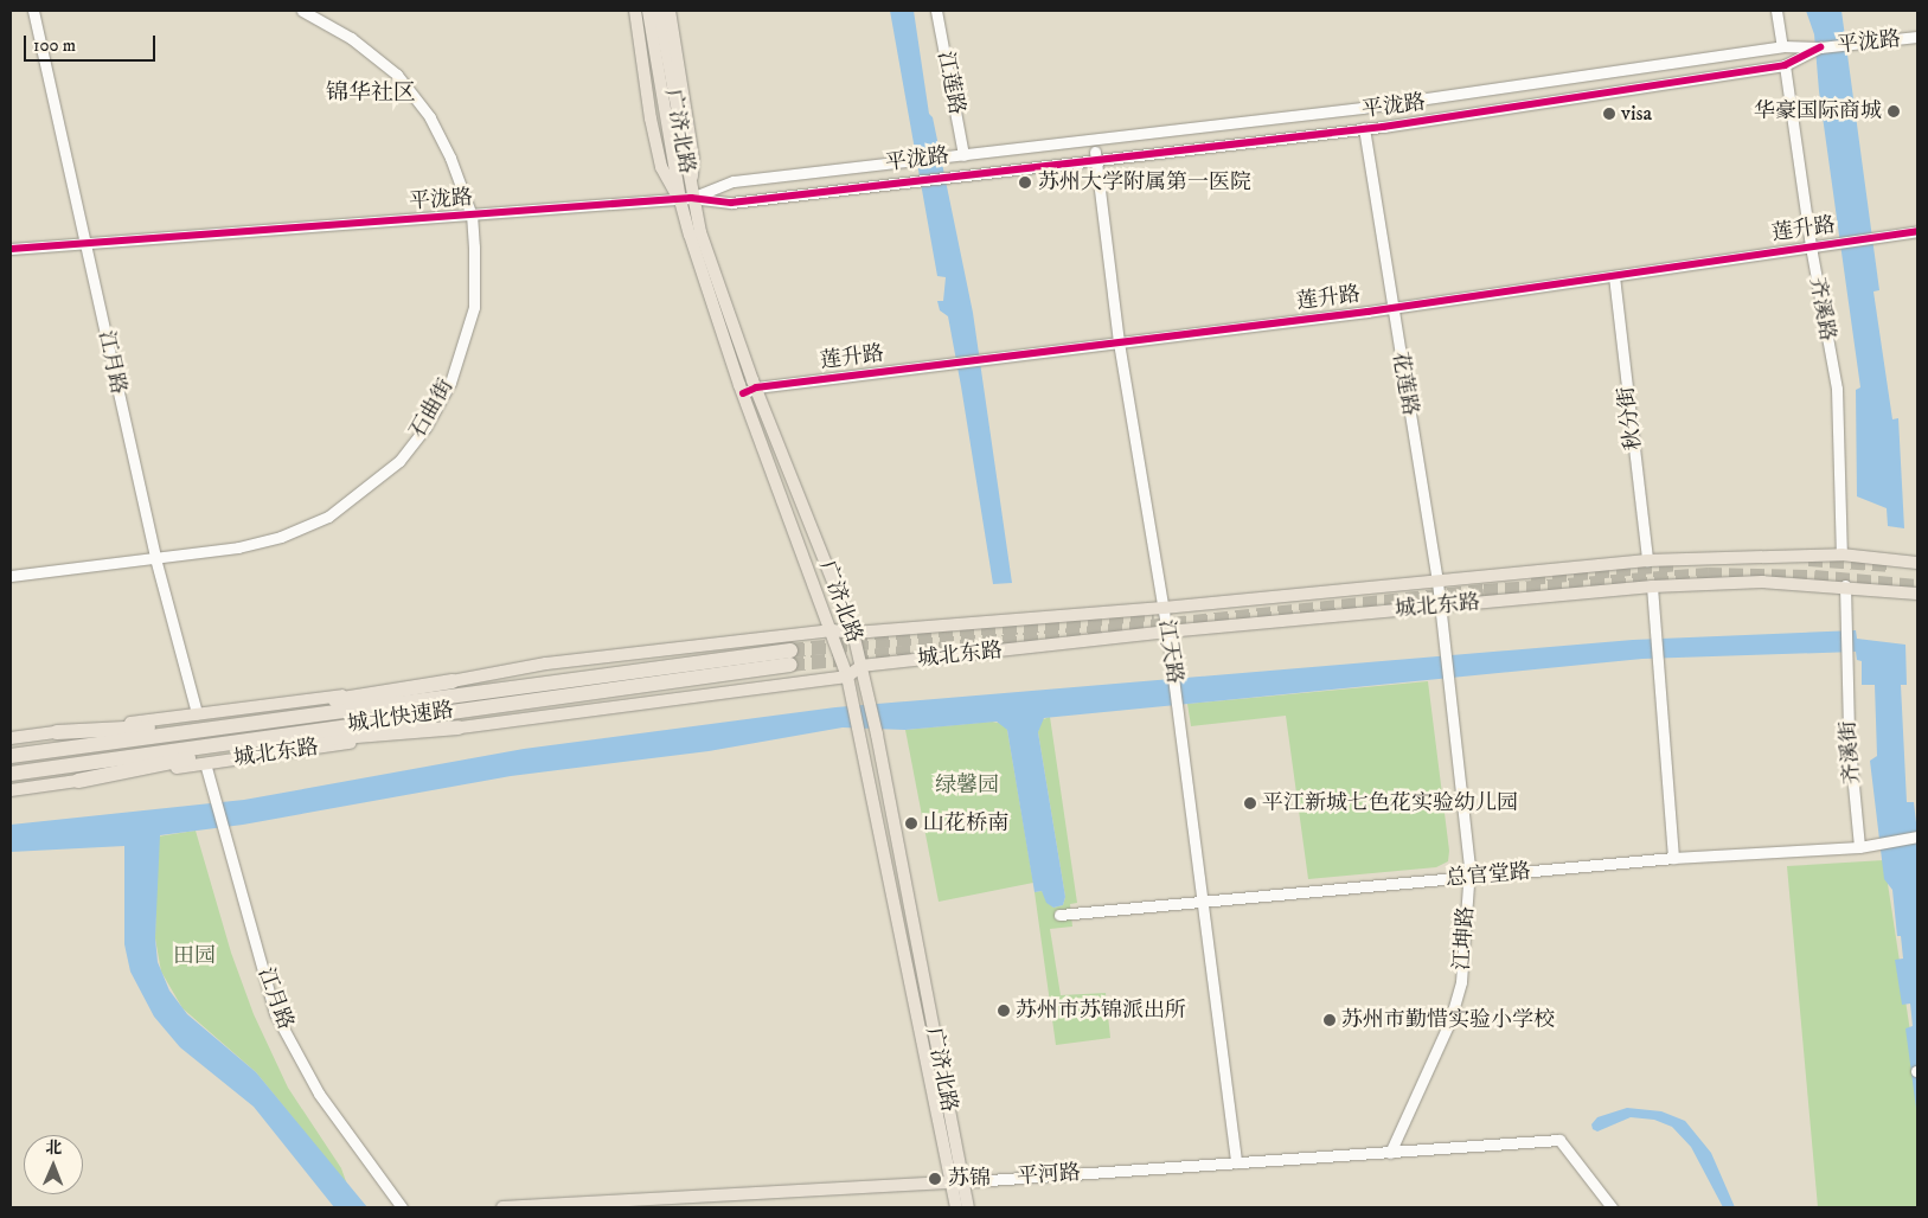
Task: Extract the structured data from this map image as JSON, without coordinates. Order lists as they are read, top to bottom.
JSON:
{
  "streets": {
    "highway": ["城北快速路"],
    "main road": ["广济北路", "城北东路", "平河路"],
    "street": [
      "平泷路",
      "江莲路",
      "莲升路",
      "齐溪路",
      "江月路",
      "花莲路",
      "石曲街",
      "秋分街",
      "江天路",
      "齐溪街",
      "总官堂路",
      "江坤路"
    ]
  },
  "crossings": [
    ["平泷路", "江莲路"],
    ["平泷路", "广济北路"],
    ["平泷路", "齐溪路"],
    ["平泷路", "江月路"],
    ["平泷路", "花莲路"],
    ["平泷路", "石曲街"],
    ["平泷路", "江天路"],
    ["广济北路", "莲升路"],
    ["广济北路", "城北东路"],
    ["广济北路", "平河路"],
    ["莲升路", "齐溪路"],
    ["莲升路", "花莲路"],
    ["莲升路", "秋分街"],
    ["莲升路", "江天路"],
    ["齐溪路", "城北东路"],
    ["江月路", "石曲街"],
    ["江月路", "城北东路"],
    ["花莲路", "城北东路"],
    ["花莲路", "江坤路"],
    ["秋分街", "城北东路"],
    ["城北东路", "江天路"],
    ["城北东路", "齐溪街"],
    ["江天路", "总官堂路"],
    ["江天路", "平河路"],
    ["齐溪街", "总官堂路"],
    ["总官堂路", "江坤路"],
    ["江坤路", "平河路"]
  ],
  "districts": ["锦华社区"],
  "parks": ["绿馨园", "田园"],
  "places": [
    "华豪国际商城",
    "visa",
    "苏州大学附属第一医院",
    "平江新城七色花实验幼儿园",
    "山花桥南",
    "苏州市苏锦派出所",
    "苏州市勤惜实验小学校",
    "苏锦"
  ],
  "scale_bar": "100 m",
  "north": "top"
}
